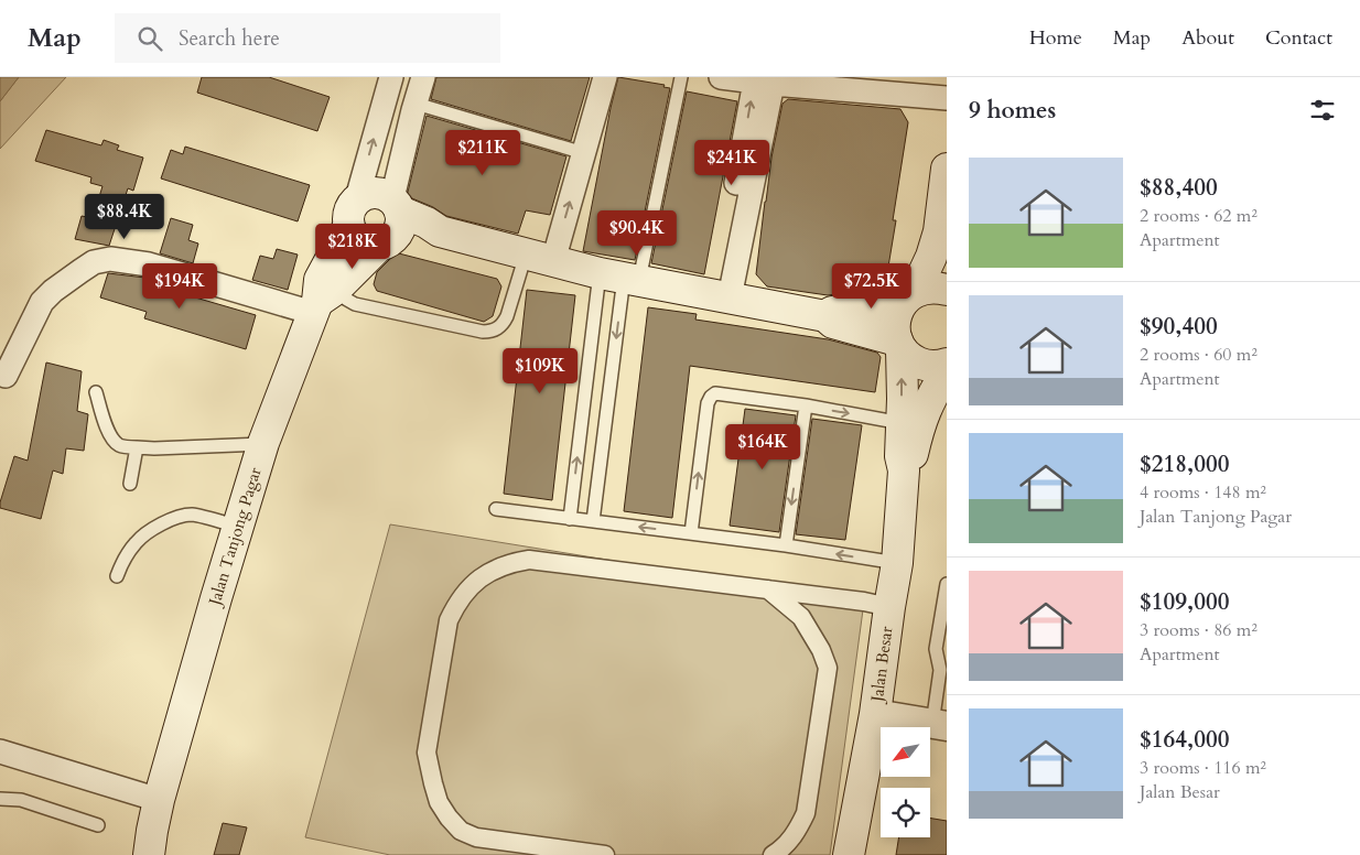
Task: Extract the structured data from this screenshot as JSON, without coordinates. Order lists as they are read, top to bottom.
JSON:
{
  "streets": {
    "main road": ["Jalan Tanjong Pagar", "Jalan Besar"]
  },
  "north": "bottom left",
  "page": {
    "header": "Map",
    "search": "Search here",
    "nav": [
      "Home",
      "Map",
      "About",
      "Contact"
    ],
    "heading": "9 homes",
    "price": [
      "$211K",
      "$241K",
      "$88.4K",
      "$90.4K",
      "$218K",
      "$194K",
      "$72.5K",
      "$109K",
      "$164K"
    ],
    "list": [
      {
        "name": "$88,400",
        "note": "2 rooms · 62 m² · Apartment"
      },
      {
        "name": "$90,400",
        "note": "2 rooms · 60 m² · Apartment"
      },
      {
        "name": "$218,000",
        "note": "4 rooms · 148 m² · Jalan Tanjong Pagar"
      },
      {
        "name": "$109,000",
        "note": "3 rooms · 86 m² · Apartment"
      },
      {
        "name": "$164,000",
        "note": "3 rooms · 116 m² · Jalan Besar"
      }
    ]
  }
}
